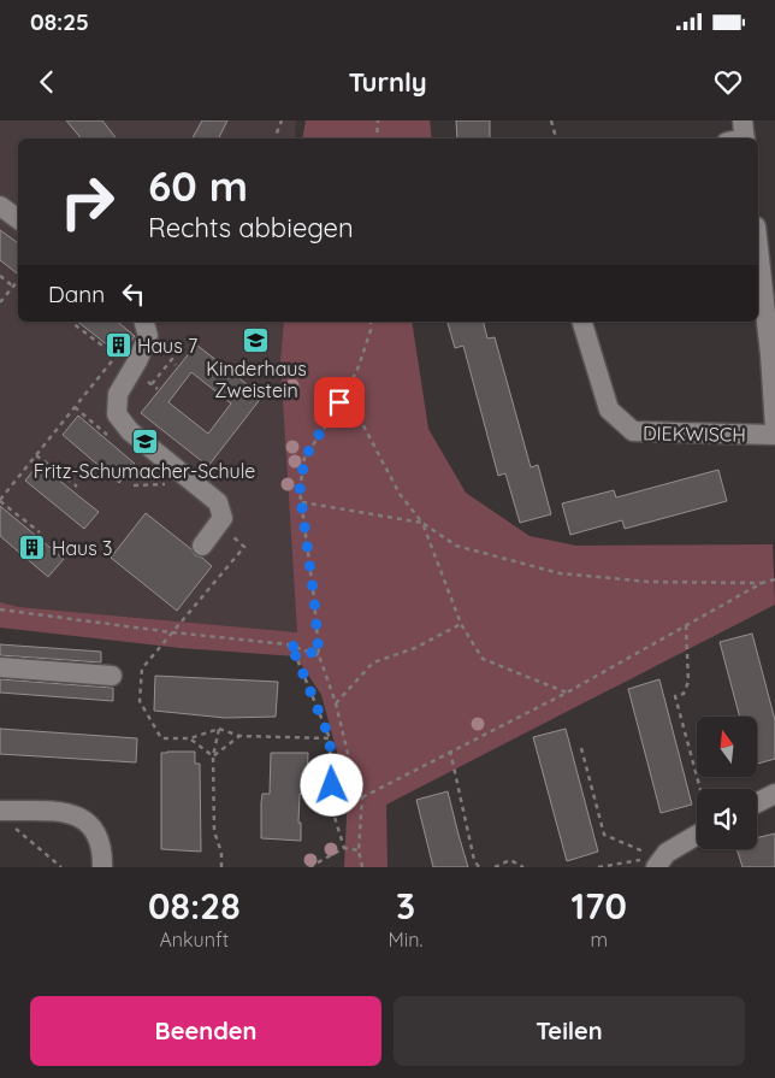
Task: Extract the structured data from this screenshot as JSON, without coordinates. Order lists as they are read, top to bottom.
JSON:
{
  "streets": {
    "street": ["DIEKWISCH"]
  },
  "places": {
    "school or university": ["Kinderhaus Zweistein", "Fritz-Schumacher-Schule"],
    "building": ["Haus 7", "Haus 3"]
  },
  "north": "top",
  "page": {
    "status": "08:25",
    "header": "Turnly",
    "turn": ["60 m", "Rechts abbiegen"],
    "then": "Dann",
    "eta": [
      "08:28",
      "Ankunft",
      "3",
      "Min.",
      "170",
      "m"
    ],
    "buttons": ["Beenden", "Teilen"]
  }
}
